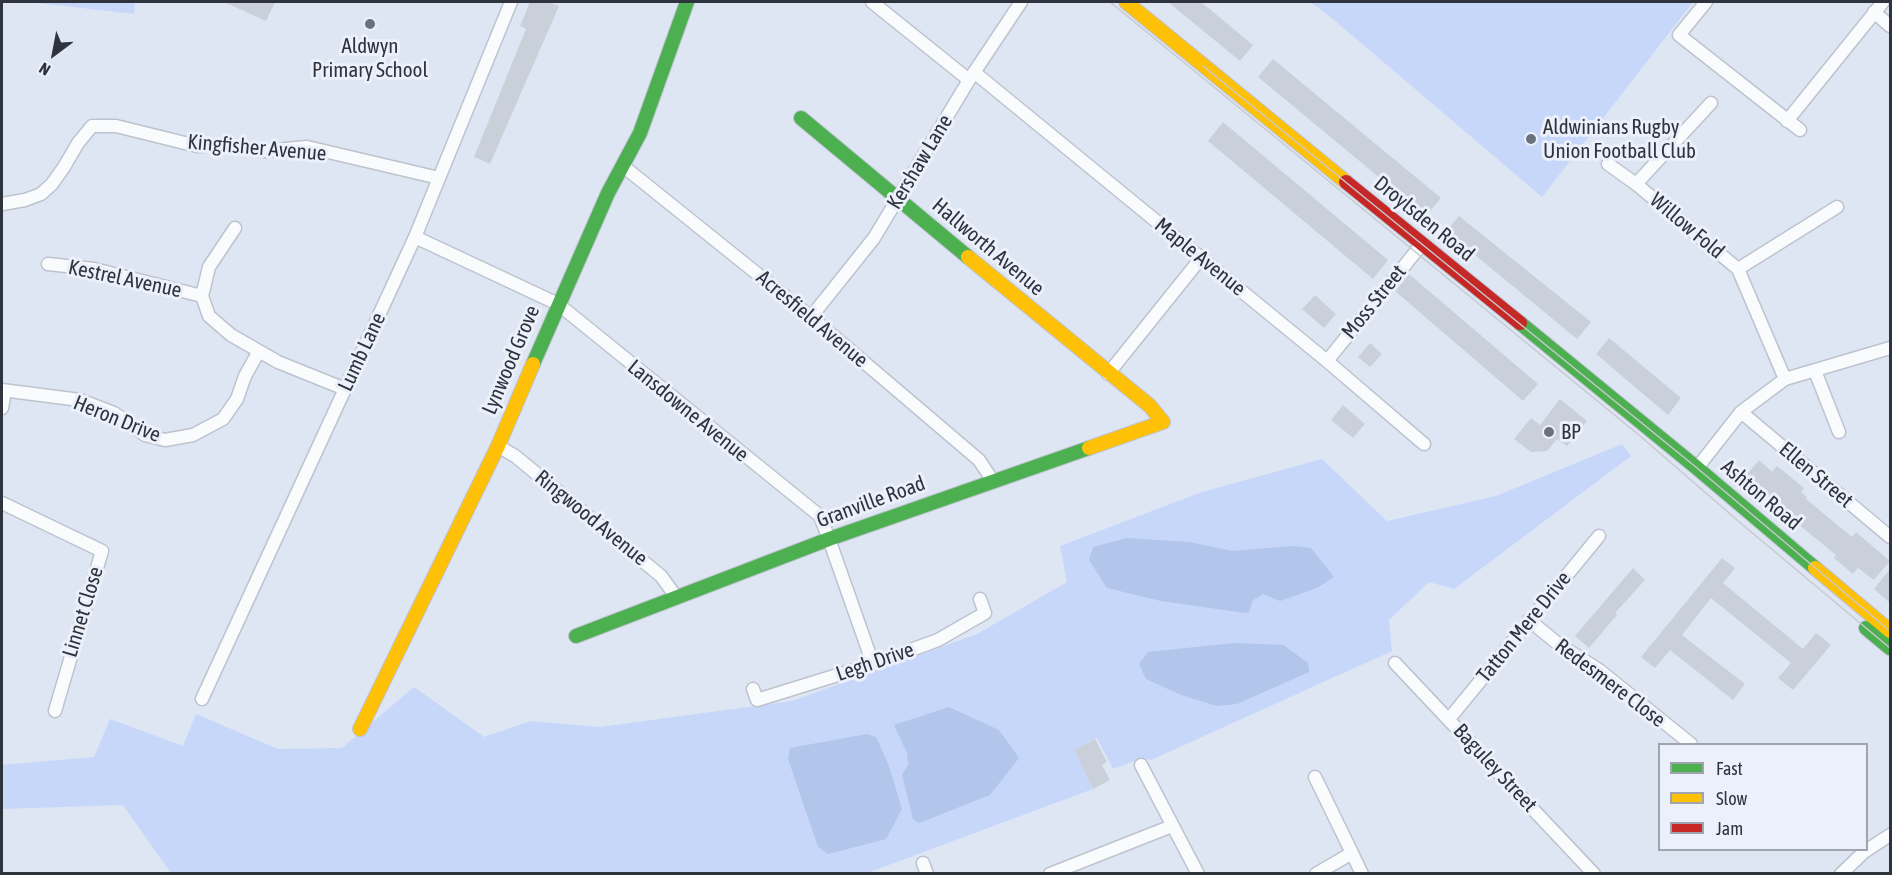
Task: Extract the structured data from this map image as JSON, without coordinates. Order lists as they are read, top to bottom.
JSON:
{
  "streets": {
    "street": [
      "Kingfisher Avenue",
      "Kershaw Lane",
      "Droylsden Road",
      "Willow Fold",
      "Hallworth Avenue",
      "Maple Avenue",
      "Kestrel Avenue",
      "Moss Street",
      "Acresfield Avenue",
      "Lumb Lane",
      "Lynwood Grove",
      "Lansdowne Avenue",
      "Heron Drive",
      "Ellen Street",
      "Ashton Road",
      "Granville Road",
      "Ringwood Avenue",
      "Linnet Close",
      "Tatton Mere Drive",
      "Legh Drive",
      "Redesmere Close",
      "Baguley Street"
    ]
  },
  "crossings": [
    ["Kingfisher Avenue", "Lumb Lane"],
    ["Kershaw Lane", "Hallworth Avenue"],
    ["Kershaw Lane", "Maple Avenue"],
    ["Kershaw Lane", "Acresfield Avenue"],
    ["Droylsden Road", "Moss Street"],
    ["Droylsden Road", "Ashton Road"],
    ["Hallworth Avenue", "Granville Road"],
    ["Maple Avenue", "Moss Street"],
    ["Kestrel Avenue", "Lumb Lane"],
    ["Kestrel Avenue", "Heron Drive"],
    ["Acresfield Avenue", "Lynwood Grove"],
    ["Acresfield Avenue", "Granville Road"],
    ["Lumb Lane", "Lansdowne Avenue"],
    ["Lynwood Grove", "Lansdowne Avenue"],
    ["Lynwood Grove", "Ringwood Avenue"],
    ["Lansdowne Avenue", "Granville Road"],
    ["Lansdowne Avenue", "Legh Drive"],
    ["Granville Road", "Ringwood Avenue"],
    ["Tatton Mere Drive", "Redesmere Close"],
    ["Tatton Mere Drive", "Baguley Street"]
  ],
  "places": ["Aldwyn Primary School", "Aldwinians Rugby Union Football Club", "BP"],
  "legend": ["Fast", "Slow", "Jam"],
  "north": "bottom left"
}
